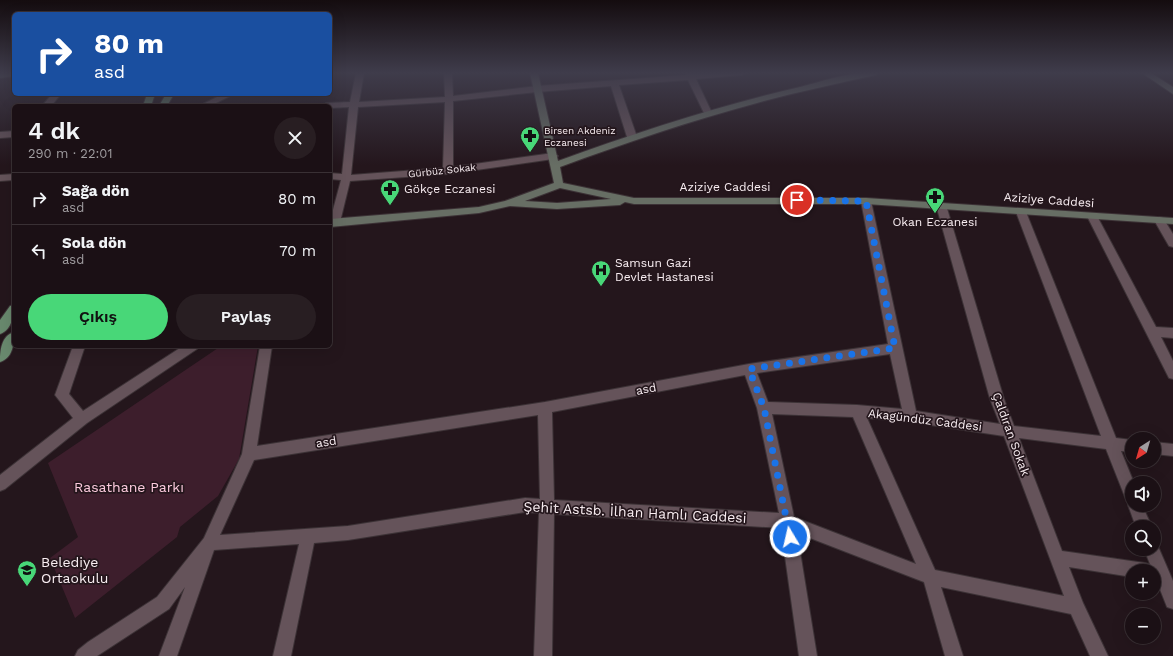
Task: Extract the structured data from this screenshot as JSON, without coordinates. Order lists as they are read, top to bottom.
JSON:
{
  "streets": {
    "main road": ["Aziziye Caddesi"],
    "street": [
      "Gürbüz Sokak",
      "asd",
      "Akagündüz Caddesi",
      "Çaldıran Sokak",
      "Şehit Astsb. İlhan Hamlı Caddesi"
    ]
  },
  "crossings": [
    ["Aziziye Caddesi", "Çaldıran Sokak"],
    ["Akagündüz Caddesi", "Çaldıran Sokak"],
    ["Çaldıran Sokak", "Şehit Astsb. İlhan Hamlı Caddesi"]
  ],
  "parks": ["Rasathane Parkı"],
  "places": {
    "pharmacy": ["Birsen Akdeniz Eczanesi", "Gökçe Eczanesi", "Okan Eczanesi"],
    "hospital": ["Samsun Gazi Devlet Hastanesi"],
    "school or university": ["Belediye Ortaokulu"]
  },
  "north": "bottom left",
  "page": {
    "turn": ["80 m", "asd"],
    "heading": ["4 dk", "290 m · 22:01"],
    "list": [
      {
        "name": "Sağa dön",
        "note": "asd",
        "value": "80 m"
      },
      {
        "name": "Sola dön",
        "note": "asd",
        "value": "70 m"
      }
    ],
    "buttons": ["Çıkış", "Paylaş"],
    "map_buttons": ["+", "−"]
  }
}
